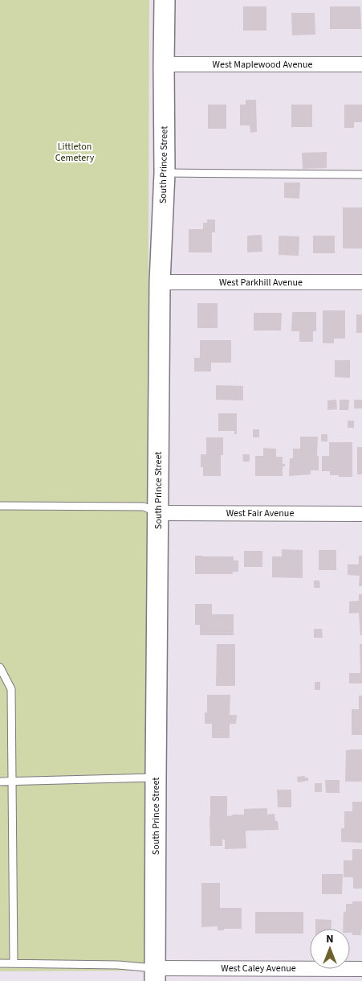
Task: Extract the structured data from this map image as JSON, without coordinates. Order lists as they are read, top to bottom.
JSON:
{
  "streets": {
    "street": [
      "West Maplewood Avenue",
      "South Prince Street",
      "West Parkhill Avenue",
      "West Fair Avenue",
      "West Caley Avenue"
    ]
  },
  "crossings": [
    ["West Maplewood Avenue", "South Prince Street"],
    ["South Prince Street", "West Parkhill Avenue"],
    ["South Prince Street", "West Fair Avenue"],
    ["South Prince Street", "West Caley Avenue"]
  ],
  "parks": ["Littleton Cemetery"],
  "north": "top"
}
